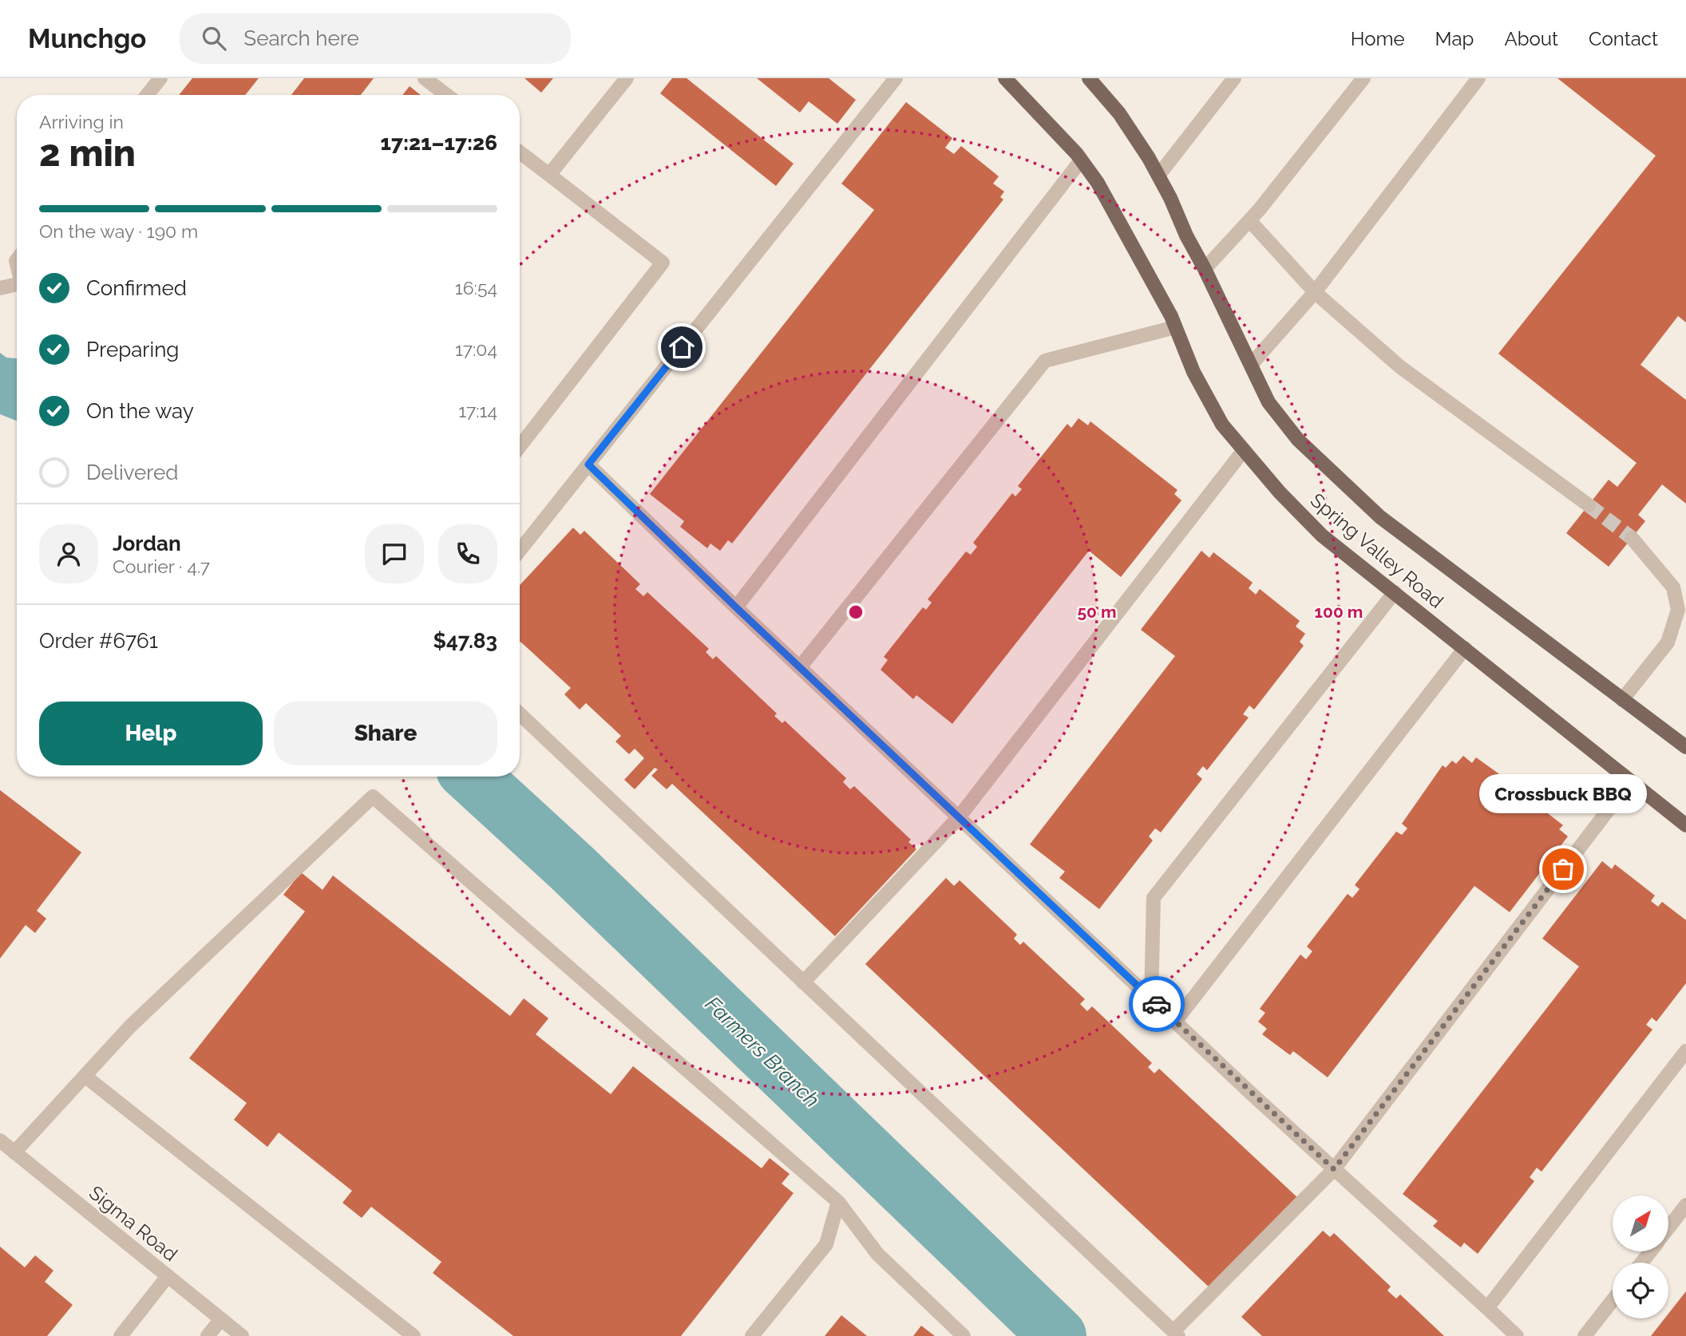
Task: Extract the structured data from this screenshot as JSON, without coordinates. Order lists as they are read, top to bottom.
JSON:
{
  "streets": {
    "main road": ["Spring Valley Road"],
    "street": ["Sigma Road"]
  },
  "water": ["Farmers Branch"],
  "places": ["Crossbuck BBQ"],
  "north": "top right",
  "page": {
    "header": "Munchgo",
    "search": "Search here",
    "nav": [
      "Home",
      "Map",
      "About",
      "Contact"
    ],
    "heading": ["2 min", "Arriving in", "17:21–17:26"],
    "panel": [
      "Jordan",
      "Courier · 4.7",
      "Order #6761",
      "$47.83"
    ],
    "bar": "On the way · 190 m",
    "list": [
      ["Confirmed", "16:54"],
      ["Preparing", "17:04"],
      ["On the way", "17:14"],
      "Delivered"
    ],
    "buttons": ["Help", "Share"],
    "bubble": "Crossbuck BBQ"
  },
  "rings": ["50 m", "100 m"]
}
